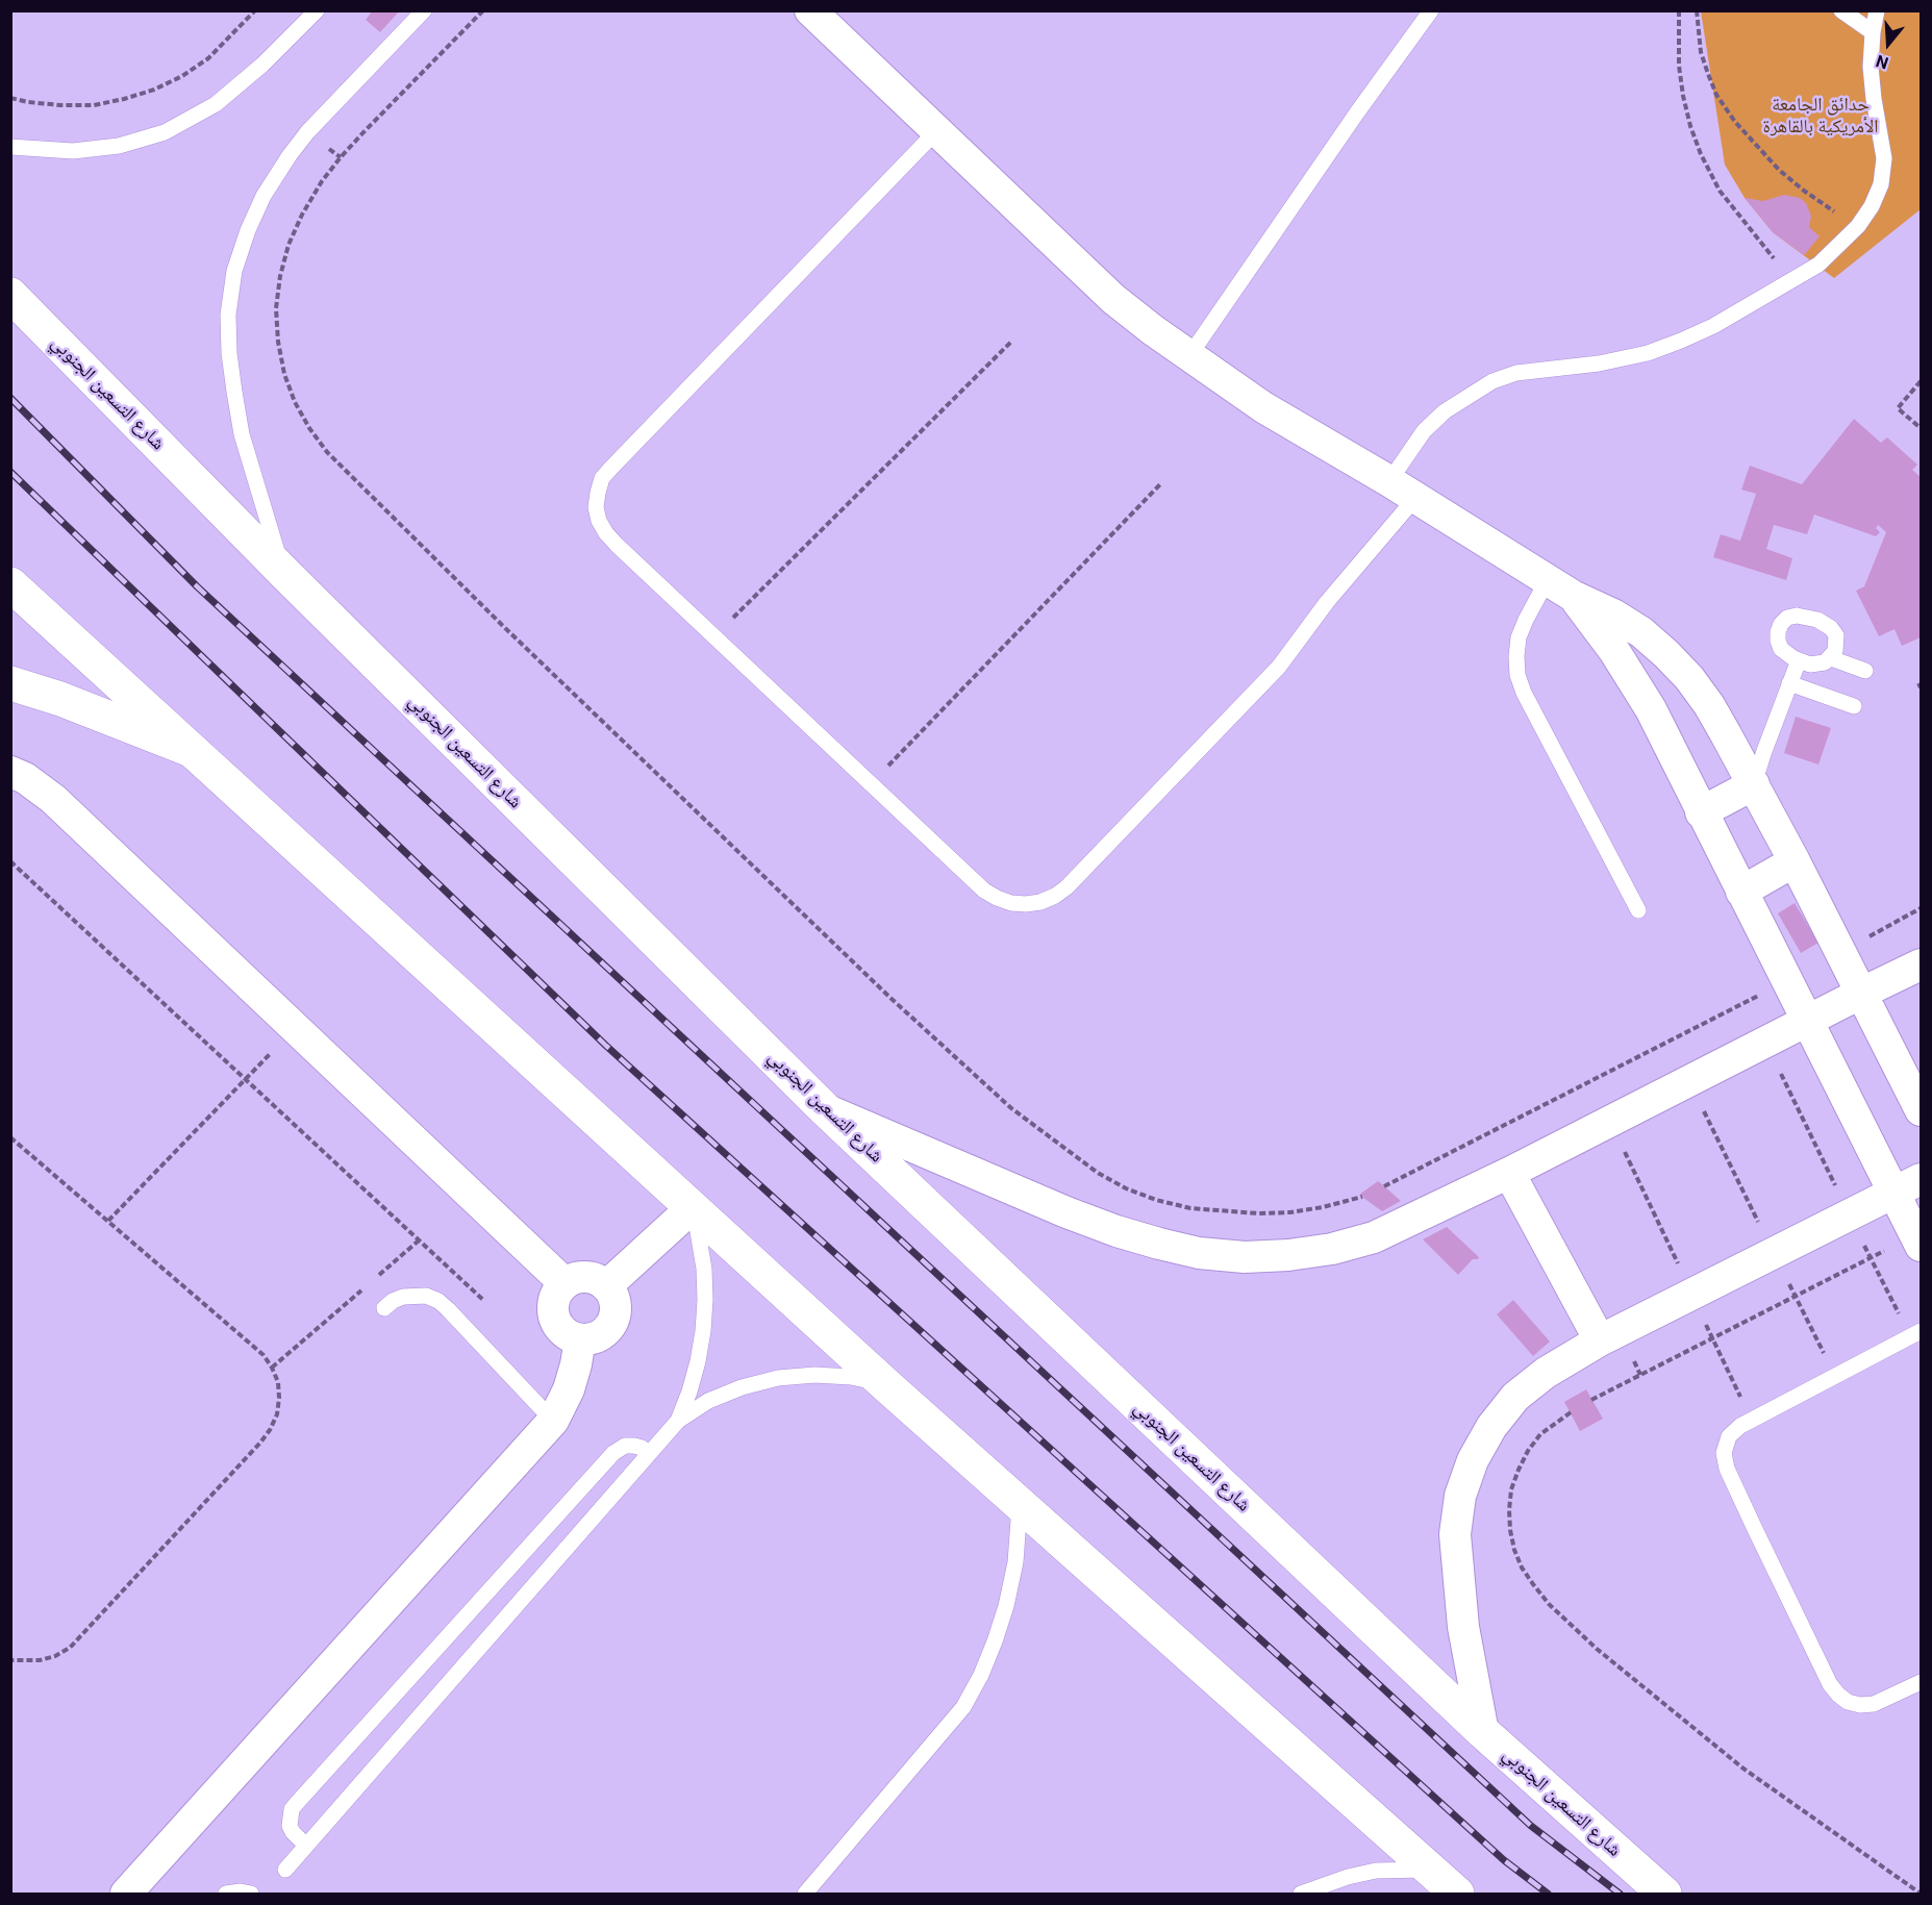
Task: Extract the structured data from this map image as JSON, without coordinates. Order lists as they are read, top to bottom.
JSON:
{
  "streets": {
    "main road": ["شارع التسعين الجنوبي"]
  },
  "parks": ["حدائق الجامعة الأمريكية بالقاهرة"],
  "north": "bottom"
}
